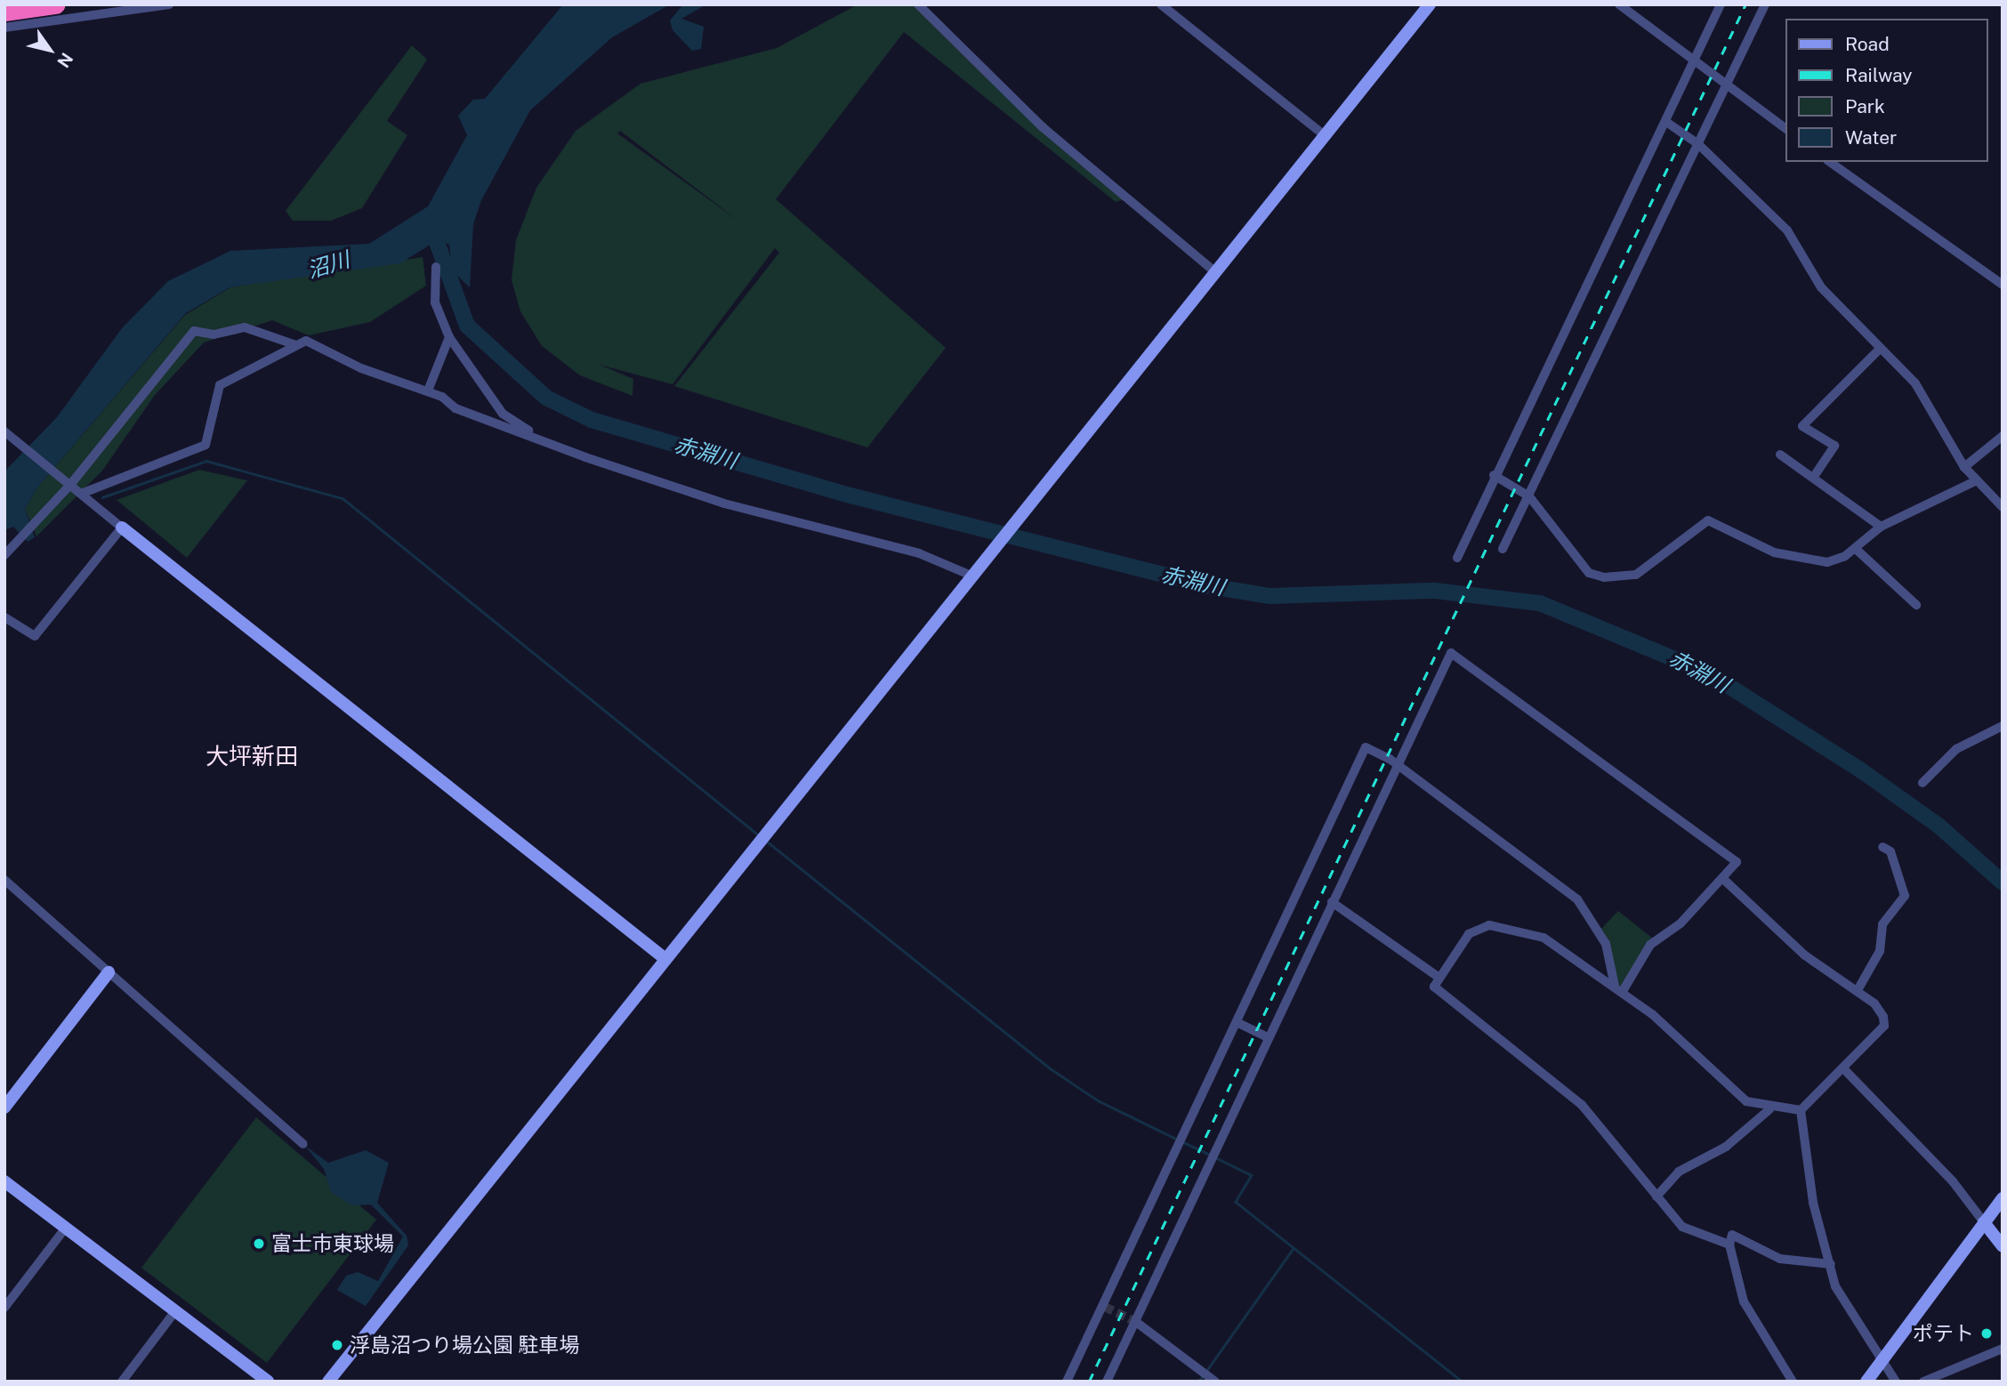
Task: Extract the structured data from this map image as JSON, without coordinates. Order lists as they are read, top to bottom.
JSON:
{
  "districts": ["大坪新田"],
  "water": ["沼川", "赤淵川"],
  "places": ["富士市東球場", "ポテト", "浮島沼つり場公園 駐車場"],
  "legend": [
    "Road",
    "Railway",
    "Park",
    "Water"
  ],
  "north": "bottom right"
}
